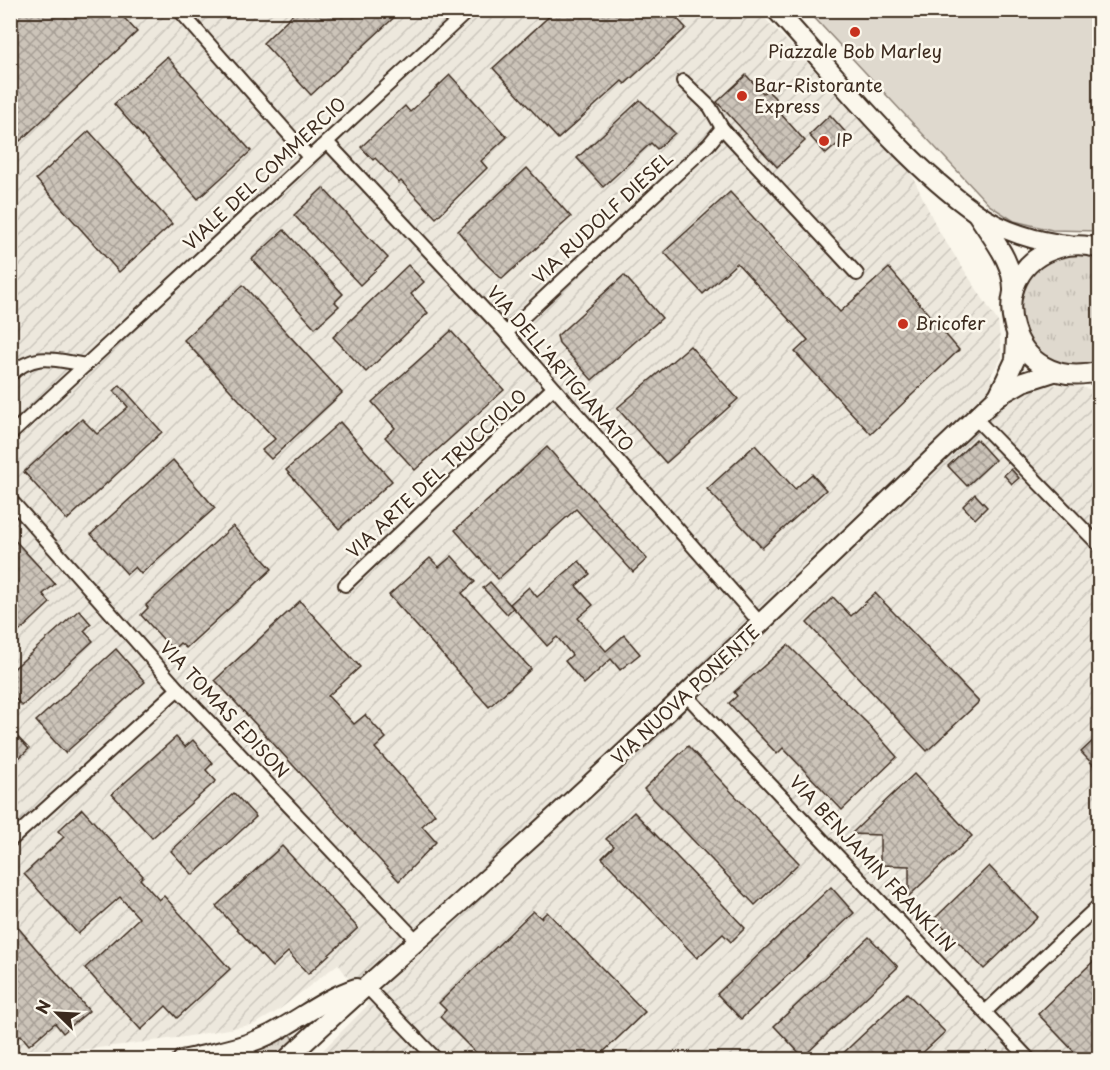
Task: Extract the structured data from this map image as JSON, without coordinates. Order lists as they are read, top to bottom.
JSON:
{
  "streets": {
    "street": [
      "VIALE DEL COMMERCIO",
      "VIA RUDOLF DIESEL",
      "VIA DELL'ARTIGIANATO",
      "VIA ARTE DEL TRUCCIOLO",
      "VIA NUOVA PONENTE",
      "VIA TOMAS EDISON",
      "VIA BENJAMIN FRANKLIN"
    ]
  },
  "crossings": [
    ["VIALE DEL COMMERCIO", "VIA DELL'ARTIGIANATO"],
    ["VIA RUDOLF DIESEL", "VIA DELL'ARTIGIANATO"],
    ["VIA DELL'ARTIGIANATO", "VIA ARTE DEL TRUCCIOLO"],
    ["VIA DELL'ARTIGIANATO", "VIA NUOVA PONENTE"],
    ["VIA NUOVA PONENTE", "VIA TOMAS EDISON"],
    ["VIA NUOVA PONENTE", "VIA BENJAMIN FRANKLIN"]
  ],
  "places": [
    "Piazzale Bob Marley",
    "Bar-Ristorante Express",
    "IP",
    "Bricofer"
  ],
  "north": "top left"
}
